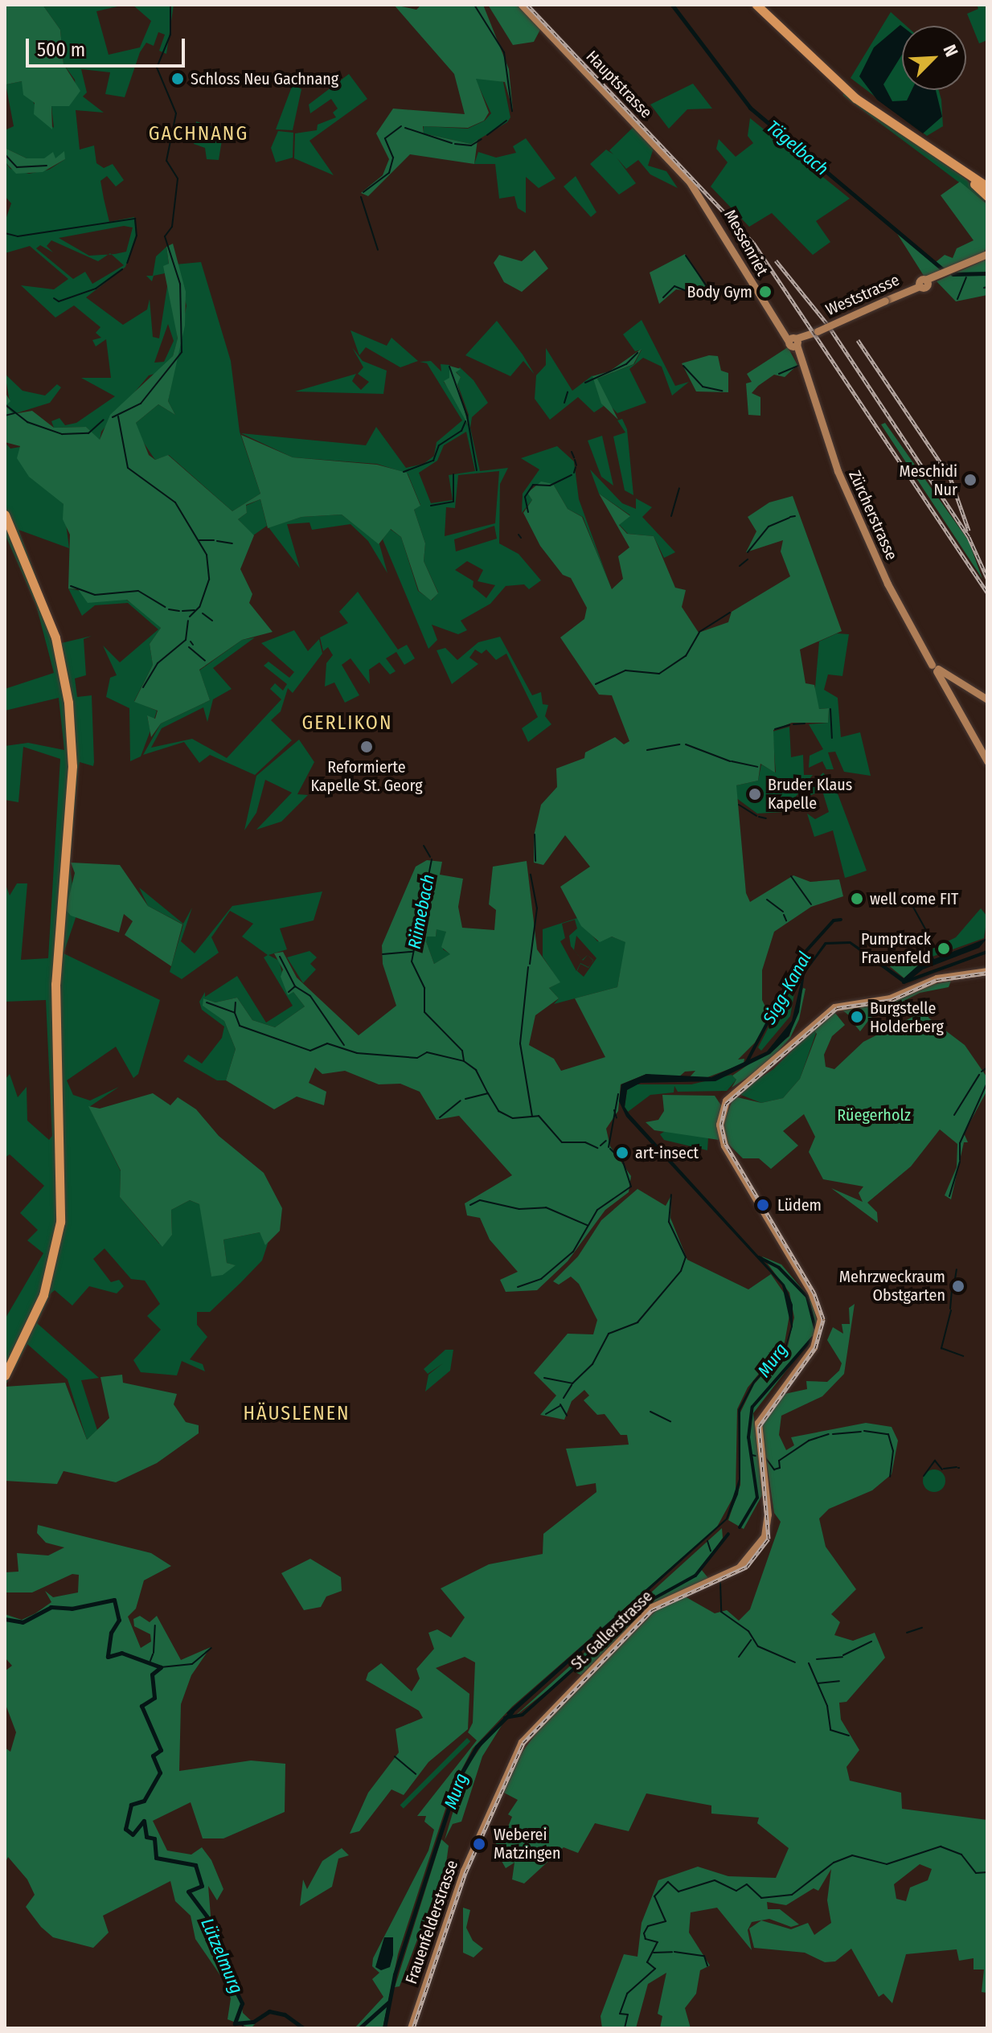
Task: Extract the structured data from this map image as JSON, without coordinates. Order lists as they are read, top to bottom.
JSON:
{
  "streets": {
    "main road": [
      "Hauptstrasse",
      "Messenriet",
      "Weststrasse",
      "Zürcherstrasse",
      "St. Gallerstrasse",
      "Frauenfelderstrasse"
    ]
  },
  "crossings": [
    ["Hauptstrasse", "Messenriet"],
    ["Messenriet", "Weststrasse"],
    ["Messenriet", "Zürcherstrasse"],
    ["Weststrasse", "Zürcherstrasse"],
    ["St. Gallerstrasse", "Frauenfelderstrasse"]
  ],
  "districts": ["GACHNANG", "GERLIKON", "HÄUSLENEN"],
  "water": [
    "Tägelbach",
    "Riimebach",
    "Sigg-Kanal",
    "Murg",
    "Lützelmurg"
  ],
  "parks": ["Rüegerholz"],
  "places": [
    "Schloss Neu Gachnang",
    "Body Gym",
    "Meschidi Nur",
    "Reformierte Kapelle St. Georg",
    "Bruder Klaus Kapelle",
    "well come FIT",
    "Pumptrack Frauenfeld",
    "Burgstelle Holderberg",
    "art-insect",
    "Lüdem",
    "Mehrzweckraum Obstgarten",
    "Weberei Matzingen"
  ],
  "scale_bar": "500 m",
  "north": "top right"
}
